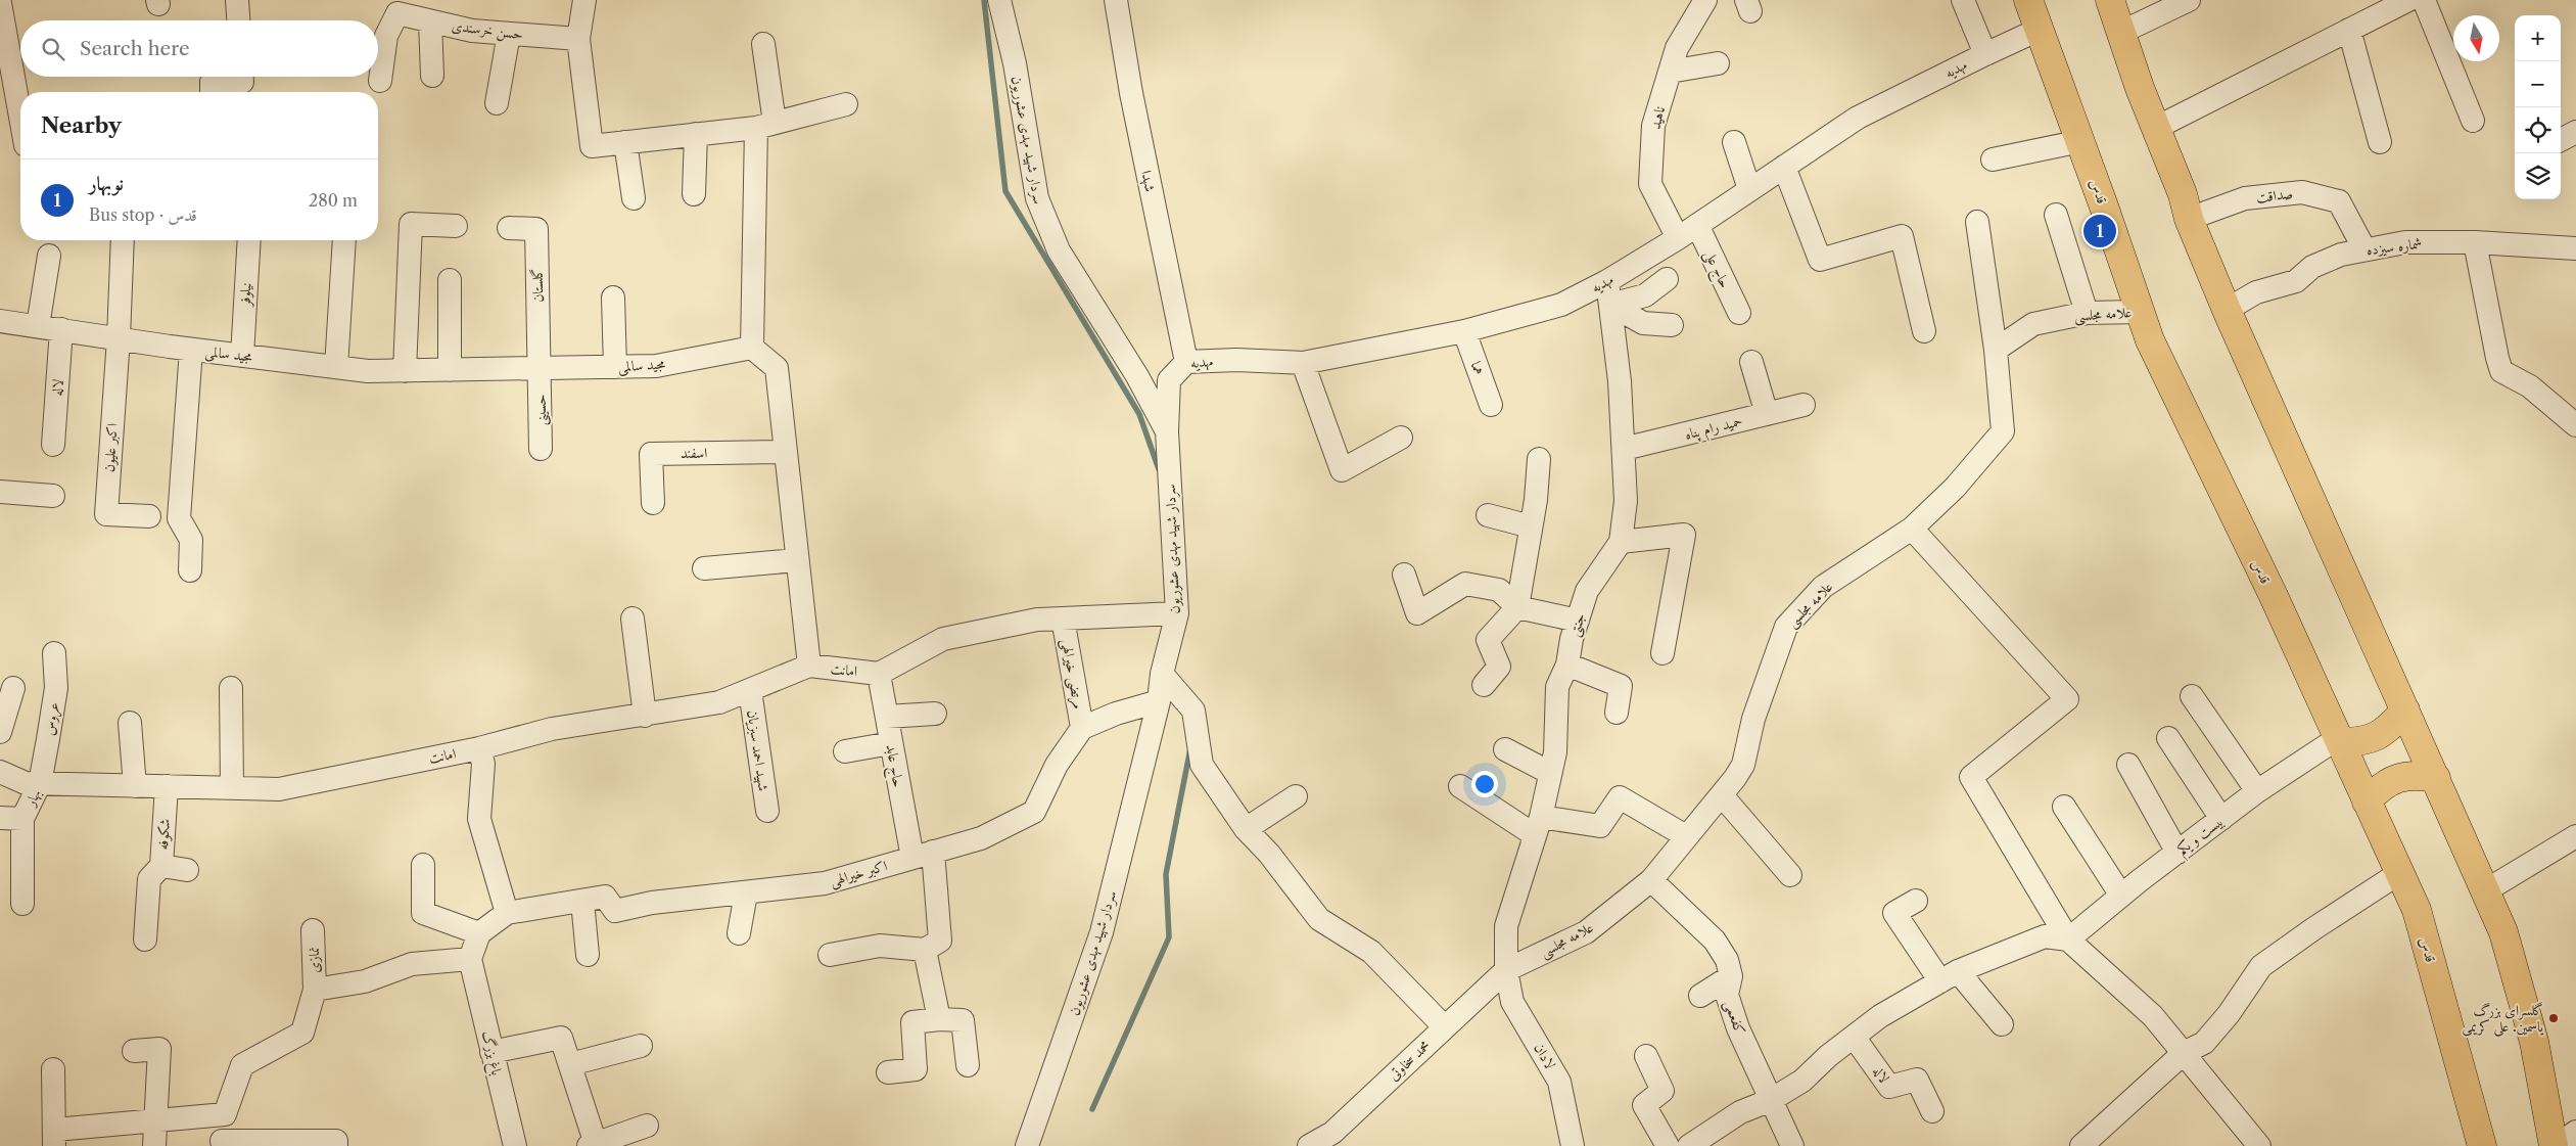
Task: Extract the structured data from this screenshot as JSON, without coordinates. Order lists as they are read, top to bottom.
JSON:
{
  "streets": {
    "main road": ["قدس"],
    "street": [
      "حسن خرسندی",
      "مهدیه",
      "ناهید",
      "سردار شهید مهدی عشوریون",
      "شهدا",
      "صداقت",
      "شماره سیزده",
      "حاج علی",
      "گلستان",
      "نیلوفر",
      "علامه مجلسی",
      "مجید سالمی",
      "هما",
      "لاله",
      "حسینی",
      "حمید رام پناه",
      "اکبر علیون",
      "اسفند",
      "جنتی",
      "امانت",
      "مرتضی خیرالهی",
      "عروس",
      "شهید احمد سبزیان",
      "حاج عابد",
      "بهار",
      "شکوفه",
      "بیست و یکم",
      "اکبر خیرالهی",
      "نمازی",
      "کفعمی",
      "باغ بزرگ",
      "لادان",
      "محمد سخاوتی"
    ]
  },
  "crossings": [
    ["مهدیه", "ناهید"],
    ["مهدیه", "سردار شهید مهدی عشوریون"],
    ["مهدیه", "شهدا"],
    ["مهدیه", "قدس"],
    ["مهدیه", "حاج علی"],
    ["مهدیه", "هما"],
    ["مهدیه", "جنتی"],
    ["قدس", "علامه مجلسی"],
    ["قدس", "بیست و یکم"],
    ["صداقت", "شماره سیزده"],
    ["گلستان", "مجید سالمی"],
    ["گلستان", "حسینی"],
    ["نیلوفر", "مجید سالمی"],
    ["علامه مجلسی", "جنتی"],
    ["علامه مجلسی", "کفعمی"],
    ["علامه مجلسی", "لادان"],
    ["علامه مجلسی", "محمد سخاوتی"],
    ["مجید سالمی", "لاله"],
    ["مجید سالمی", "حسینی"],
    ["مجید سالمی", "اکبر علیون"],
    ["حمید رام پناه", "جنتی"],
    ["جنتی", "لادان"],
    ["جنتی", "محمد سخاوتی"],
    ["امانت", "عروس"],
    ["امانت", "شهید احمد سبزیان"],
    ["امانت", "حاج عابد"],
    ["امانت", "بهار"],
    ["امانت", "شکوفه"],
    ["مرتضی خیرالهی", "اکبر خیرالهی"],
    ["عروس", "بهار"],
    ["حاج عابد", "اکبر خیرالهی"],
    ["لادان", "محمد سخاوتی"]
  ],
  "places": ["گلسرای بزرگ یاسمین. علی کریمی"],
  "north": "bottom",
  "page": {
    "map_buttons": ["+", "−"],
    "search": "Search here",
    "heading": "Nearby",
    "list": [
      {
        "mark": "1",
        "name": "نوبهار",
        "note": "Bus stop · قدس",
        "value": "280 m"
      }
    ],
    "pins": "1"
  }
}
